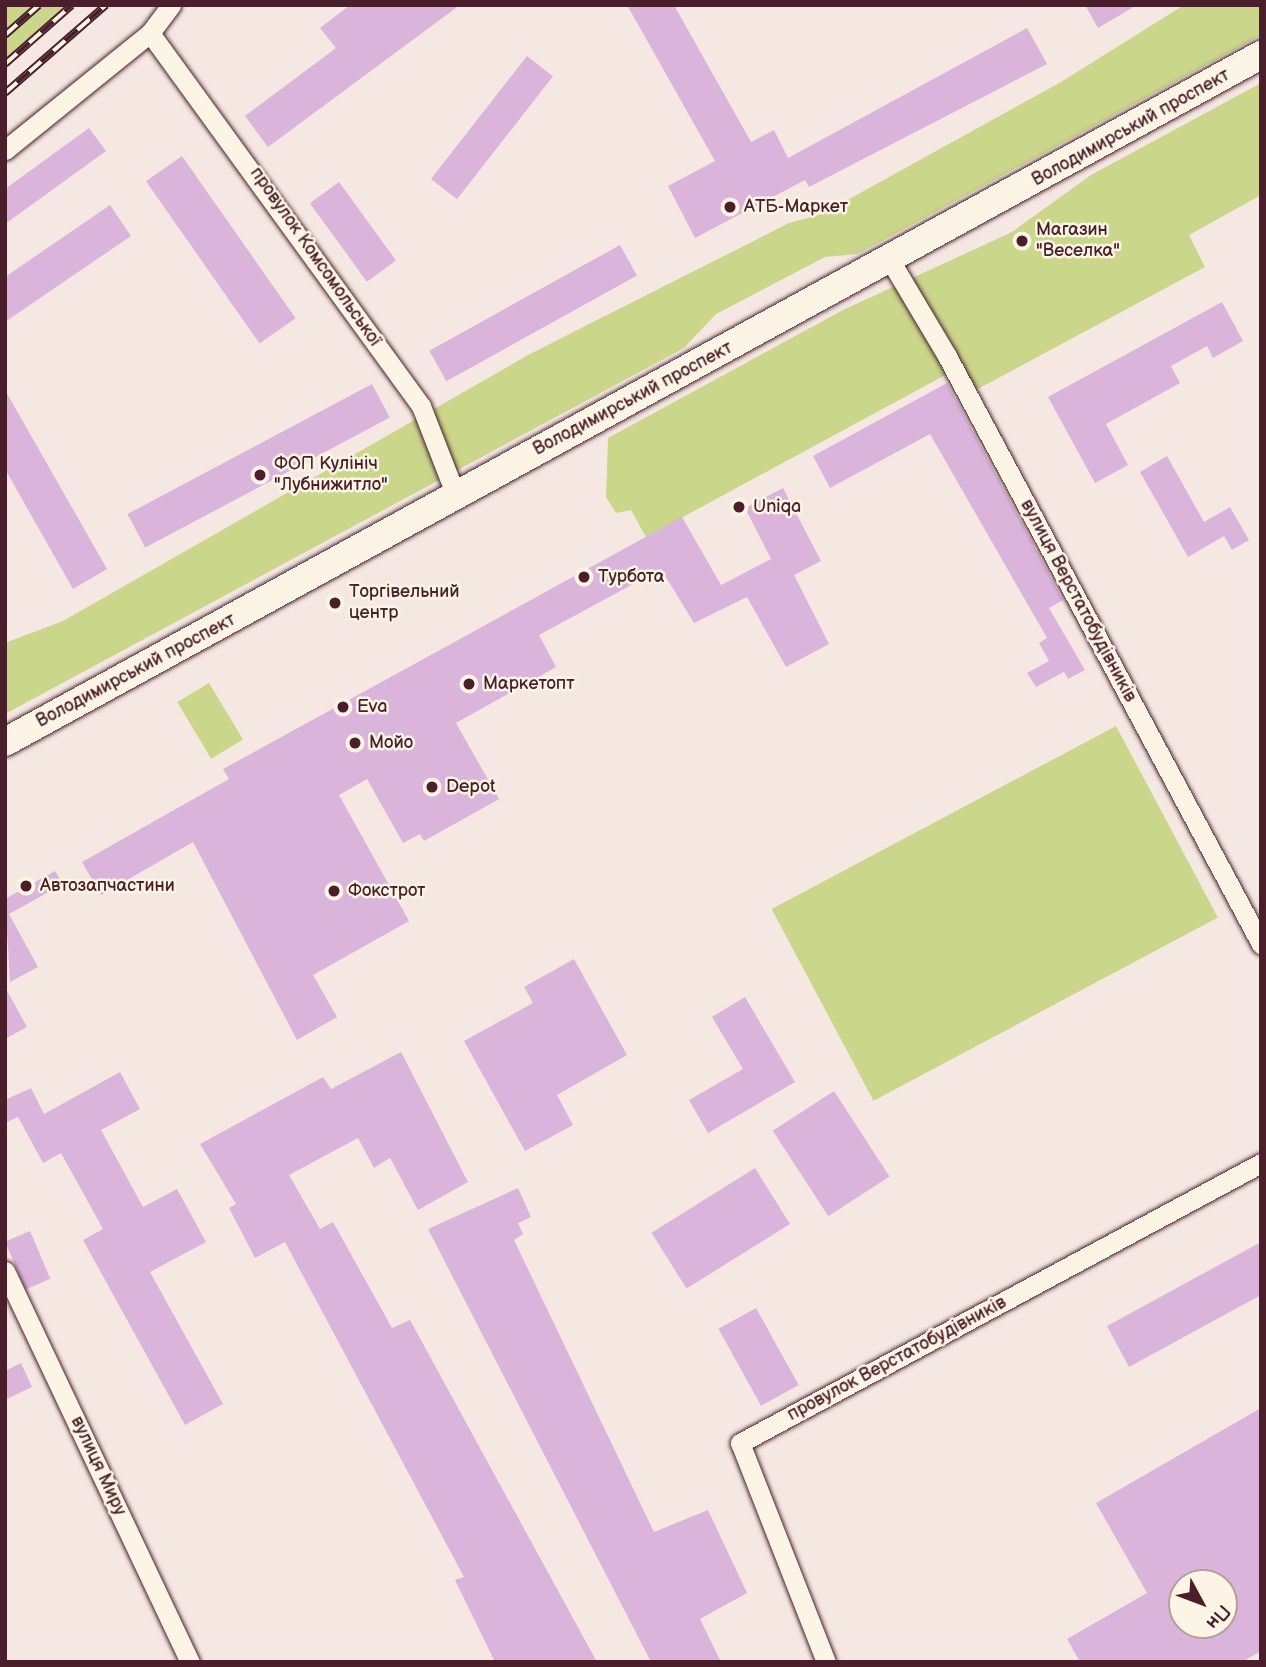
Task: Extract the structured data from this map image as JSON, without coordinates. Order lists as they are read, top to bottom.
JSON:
{
  "streets": {
    "main road": ["Володимирський проспект"],
    "street": [
      "провулок Комсомольської",
      "вулиця Верстатобудівників",
      "провулок Верстатобудівників",
      "вулиця Миру"
    ]
  },
  "crossings": [
    ["Володимирський проспект", "провулок Комсомольської"],
    ["Володимирський проспект", "вулиця Верстатобудівників"]
  ],
  "places": [
    "АТБ-Маркет",
    "Магазин \"Веселка\"",
    "ФОП Кулініч \"Лубнижитло\"",
    "Uniqa",
    "Турбота",
    "Торгівельний центр",
    "Маркетопт",
    "Eva",
    "Мойо",
    "Depot",
    "Автозапчастини",
    "Фокстрот"
  ],
  "north": "bottom right"
}
